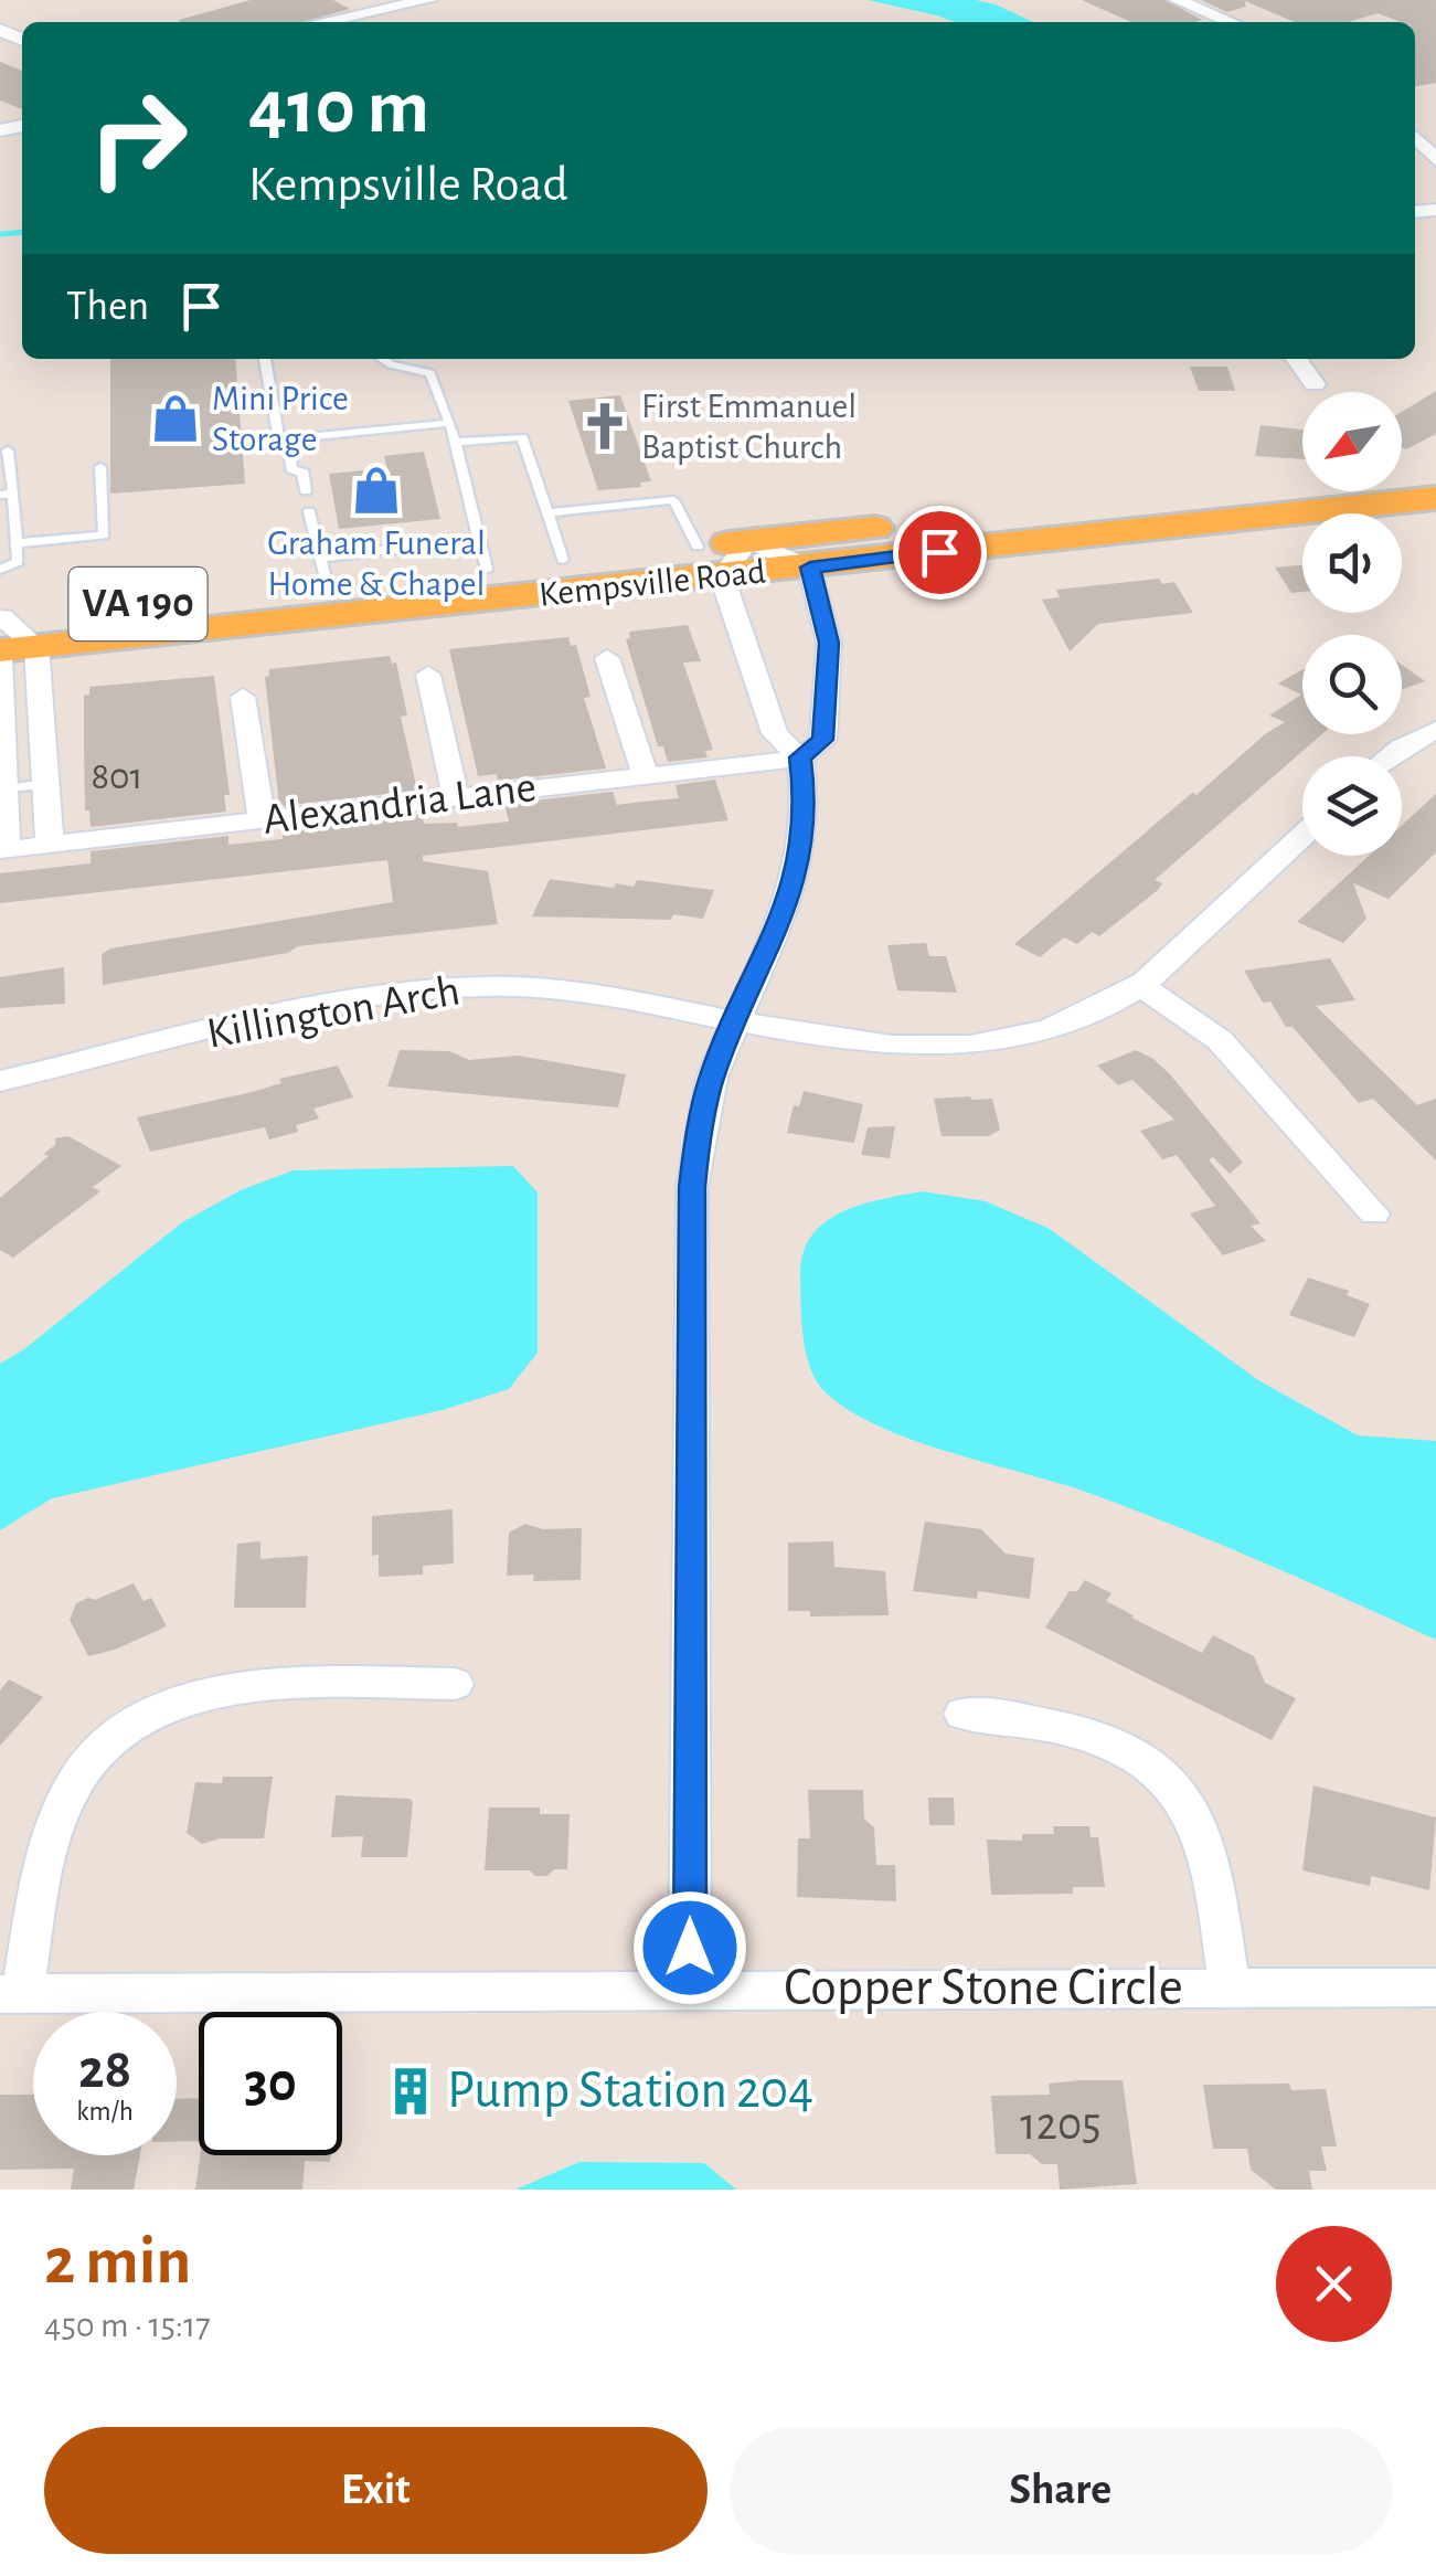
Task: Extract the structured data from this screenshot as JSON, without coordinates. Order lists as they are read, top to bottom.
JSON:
{
  "streets": {
    "main road": ["Kempsville Road", "VA 190"],
    "street": ["Alexandria Lane", "Killington Arch", "Copper Stone Circle"]
  },
  "places": {
    "shop": ["Mini Price Storage", "Graham Funeral Home & Chapel"],
    "church": ["First Emmanuel Baptist Church"],
    "building": ["Pump Station 204"]
  },
  "house_numbers": ["801", "1205"],
  "north": "bottom left",
  "page": {
    "turn": ["410 m", "Kempsville Road"],
    "then": "Then",
    "speed": "28 km/h",
    "limit": "30",
    "heading": ["2 min", "450 m · 15:17"],
    "buttons": ["Exit", "Share"]
  }
}
